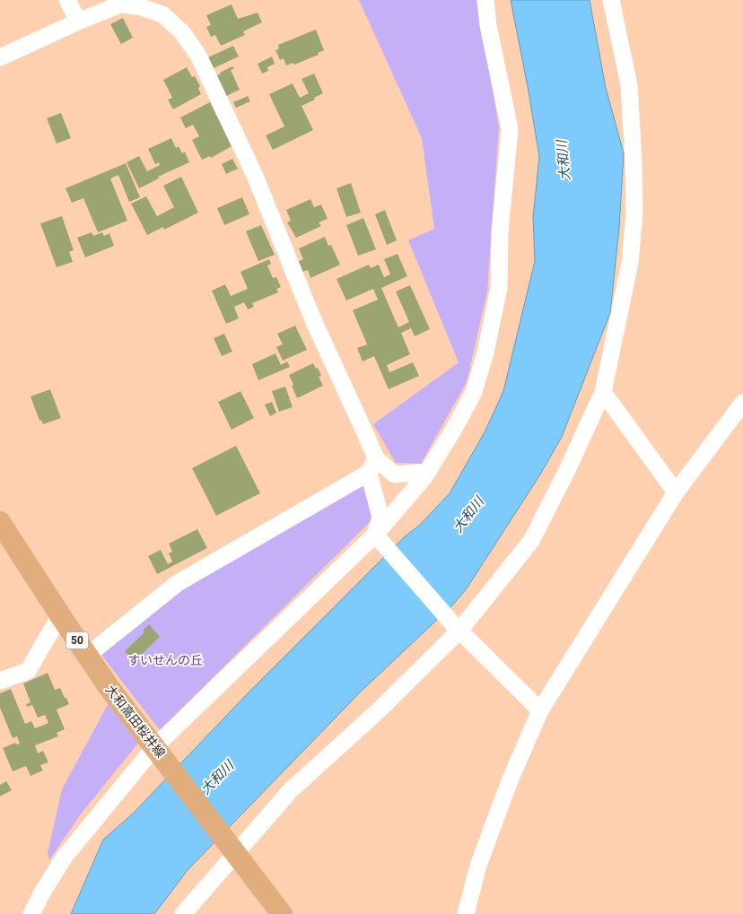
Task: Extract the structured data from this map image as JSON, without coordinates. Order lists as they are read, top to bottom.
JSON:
{
  "streets": {
    "main road": ["50", "大和高田桜井線"]
  },
  "water": ["大和川"],
  "parks": ["すいせんの丘"]
}
